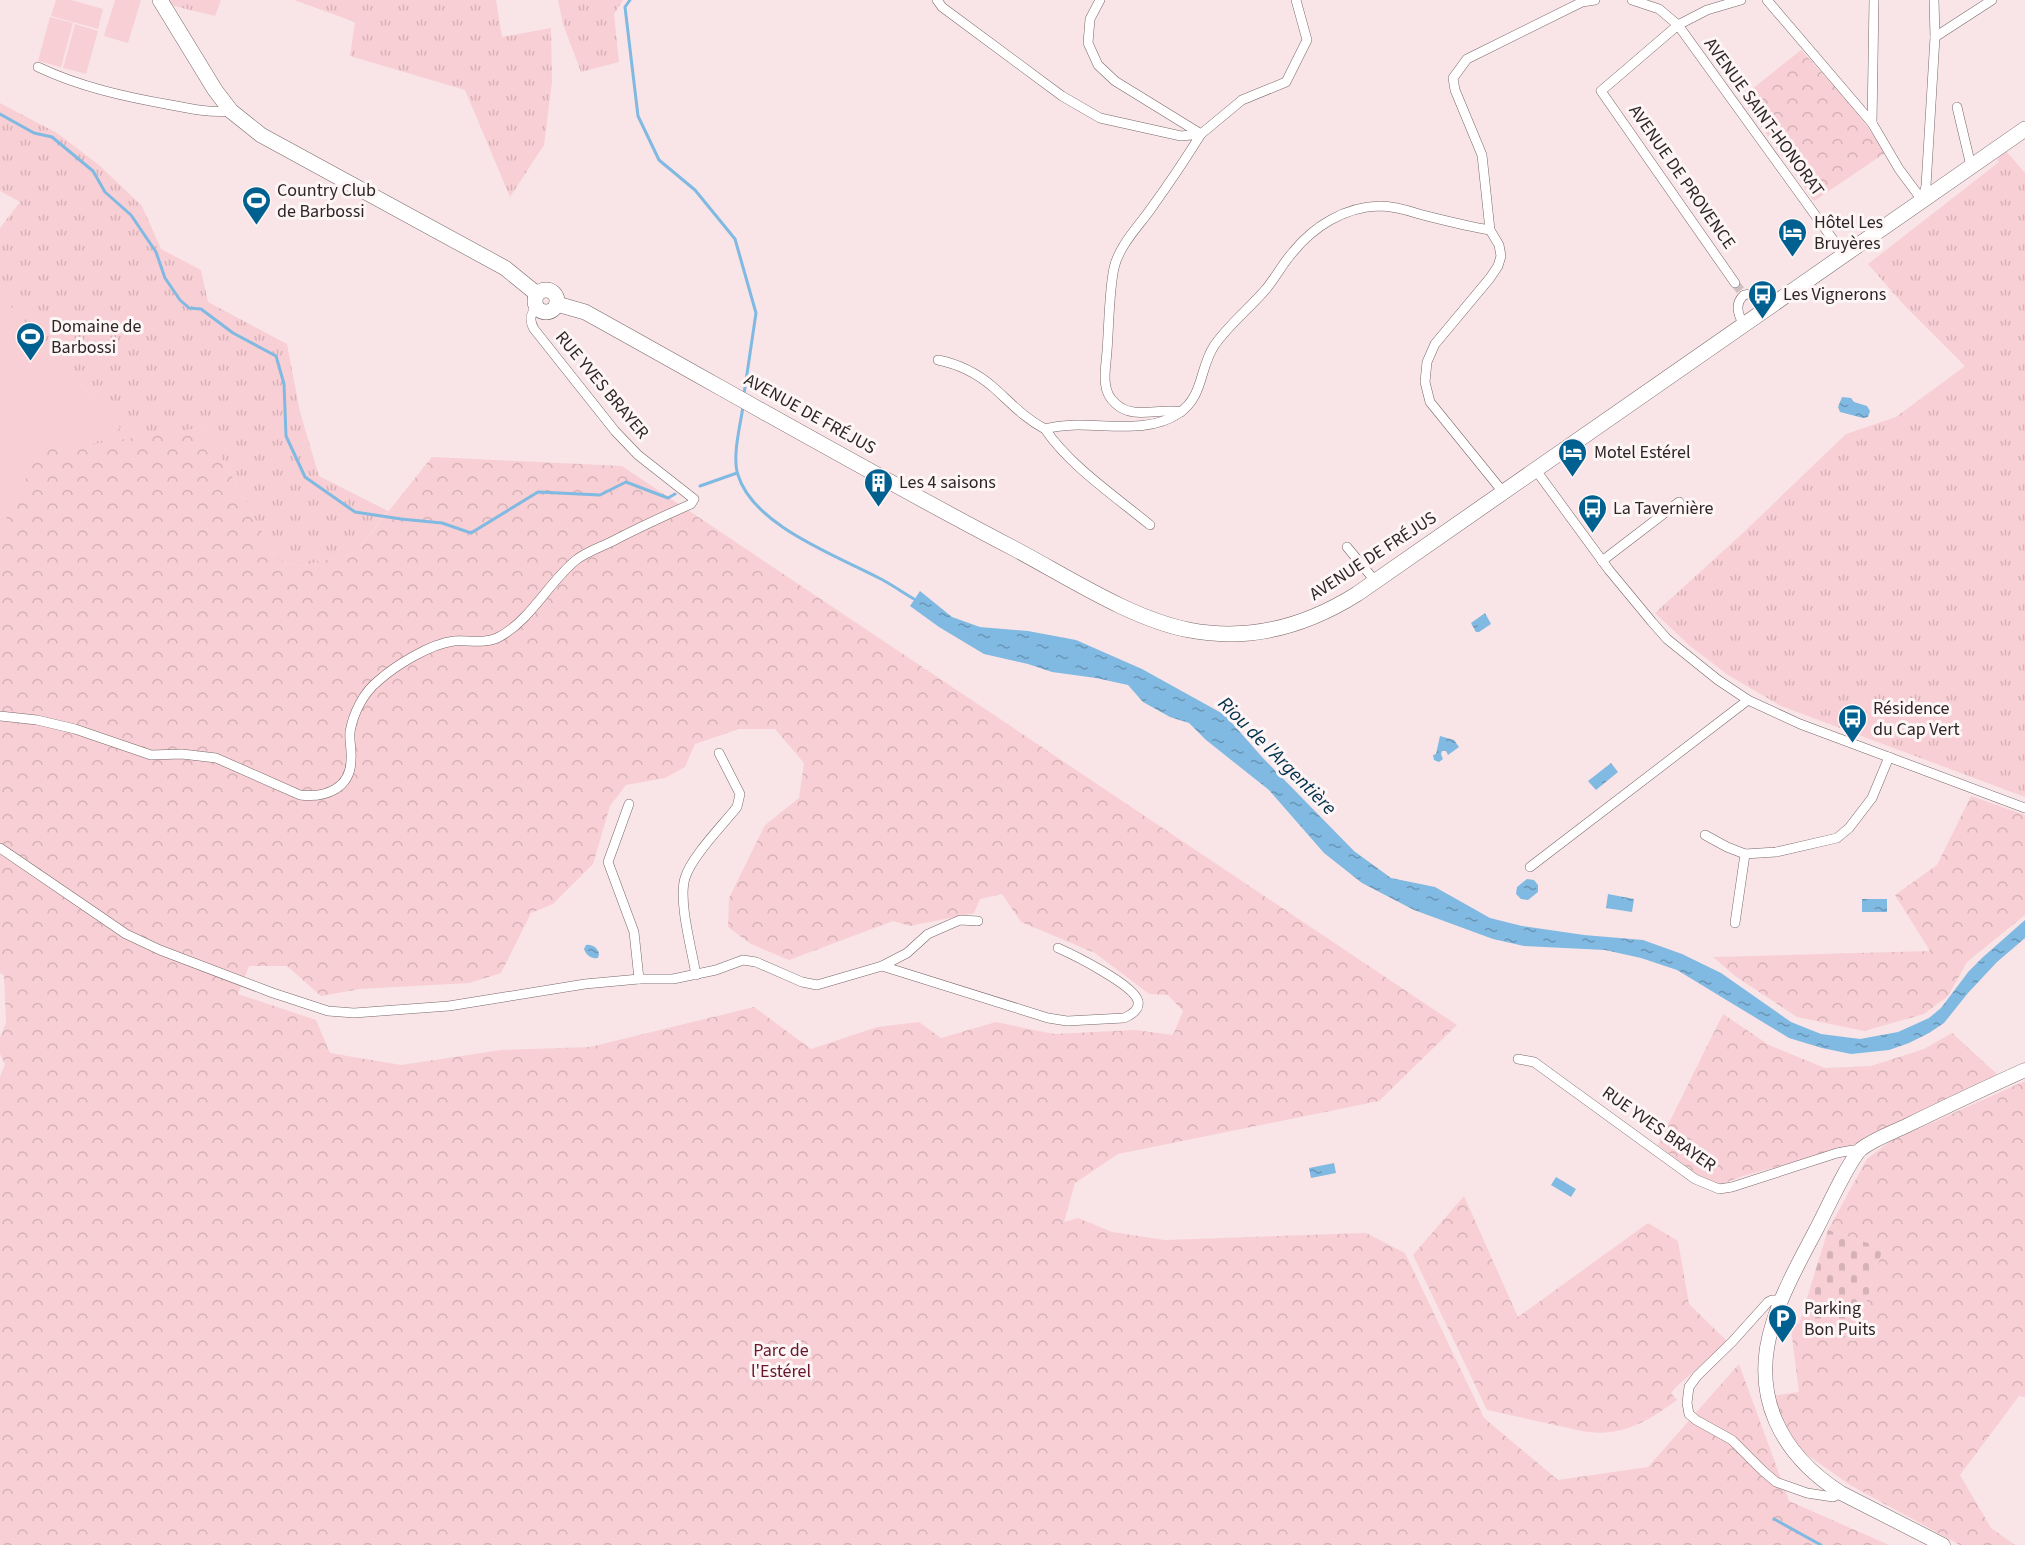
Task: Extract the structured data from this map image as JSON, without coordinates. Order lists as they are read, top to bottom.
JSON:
{
  "streets": {
    "main road": ["AVENUE DE FRÉJUS"],
    "street": ["AVENUE SAINT-HONORAT", "AVENUE DE PROVENCE", "RUE YVES BRAYER"]
  },
  "crossings": [
    ["AVENUE SAINT-HONORAT", "AVENUE DE PROVENCE"],
    ["AVENUE SAINT-HONORAT", "AVENUE DE FRÉJUS"],
    ["RUE YVES BRAYER", "AVENUE DE FRÉJUS"]
  ],
  "water": ["Riou de l'Argentière"],
  "parks": ["Parc de l'Estérel"],
  "places": {
    "sports": ["Country Club de Barbossi", "Domaine de Barbossi"],
    "hotel": ["Hôtel Les Bruyères", "Motel Estérel"],
    "bus stop": ["Les Vignerons", "La Tavernière", "Résidence du Cap Vert"],
    "building": ["Les 4 saisons"],
    "parking": ["Parking Bon Puits"]
  }
}
